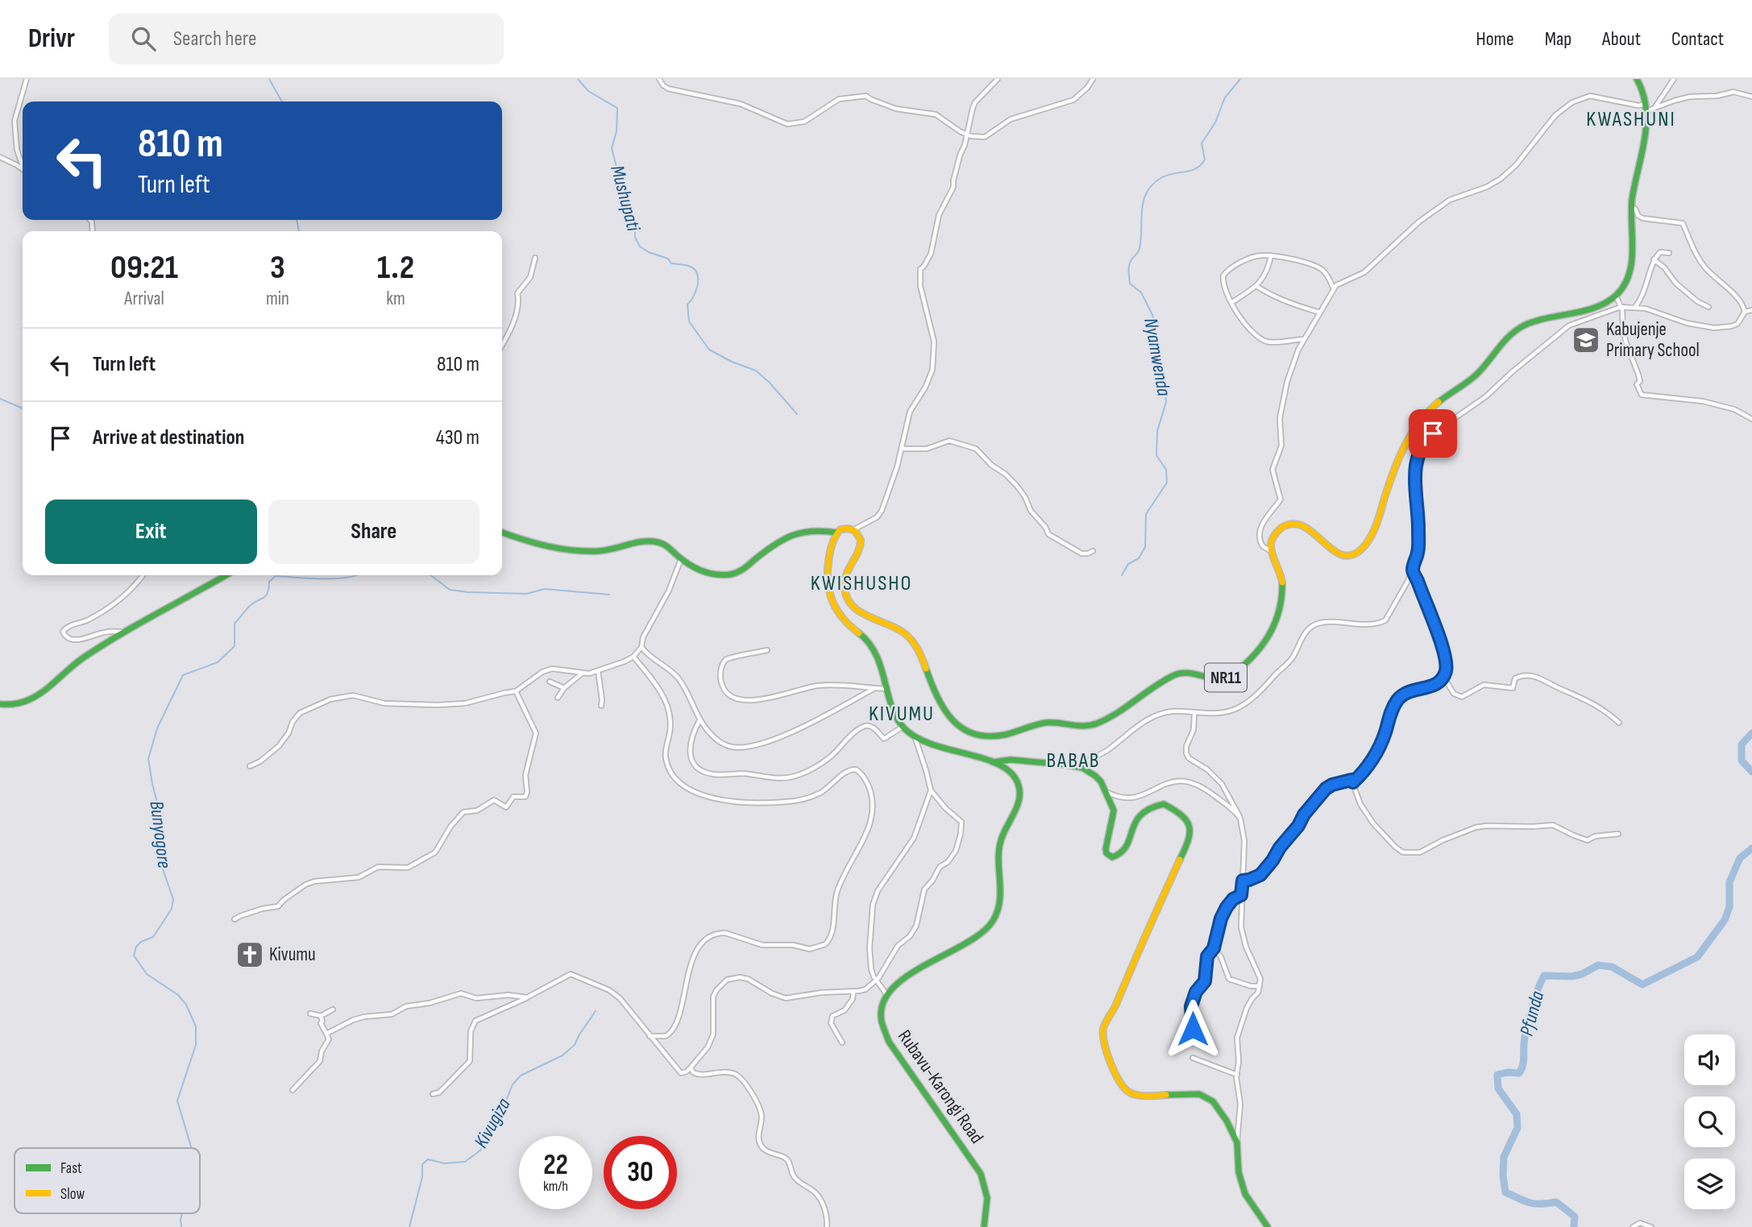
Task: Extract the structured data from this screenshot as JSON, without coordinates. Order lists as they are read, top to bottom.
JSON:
{
  "streets": {
    "main road": ["NR11", "Rubavu-Karongi Road"]
  },
  "districts": [
    "KWASHUNI",
    "KWISHUSHO",
    "KIVUMU",
    "BABAB"
  ],
  "water": [
    "Mushupati",
    "Nyamwenda",
    "Bunyogore",
    "Pfunda",
    "Kivugiza"
  ],
  "places": {
    "school or university": ["Kabujenje Primary School"],
    "church": ["Kivumu"]
  },
  "legend": ["Fast", "Slow"],
  "page": {
    "header": "Drivr",
    "search": "Search here",
    "nav": [
      "Home",
      "Map",
      "About",
      "Contact"
    ],
    "turn": ["810 m", "Turn left"],
    "eta": [
      "09:21",
      "Arrival",
      "3",
      "min",
      "1.2",
      "km"
    ],
    "list": [
      {
        "name": "Turn left",
        "value": "810 m"
      },
      {
        "name": "Arrive at destination",
        "value": "430 m"
      }
    ],
    "buttons": ["Exit", "Share"],
    "speed": "22 km/h",
    "limit": "30"
  }
}
